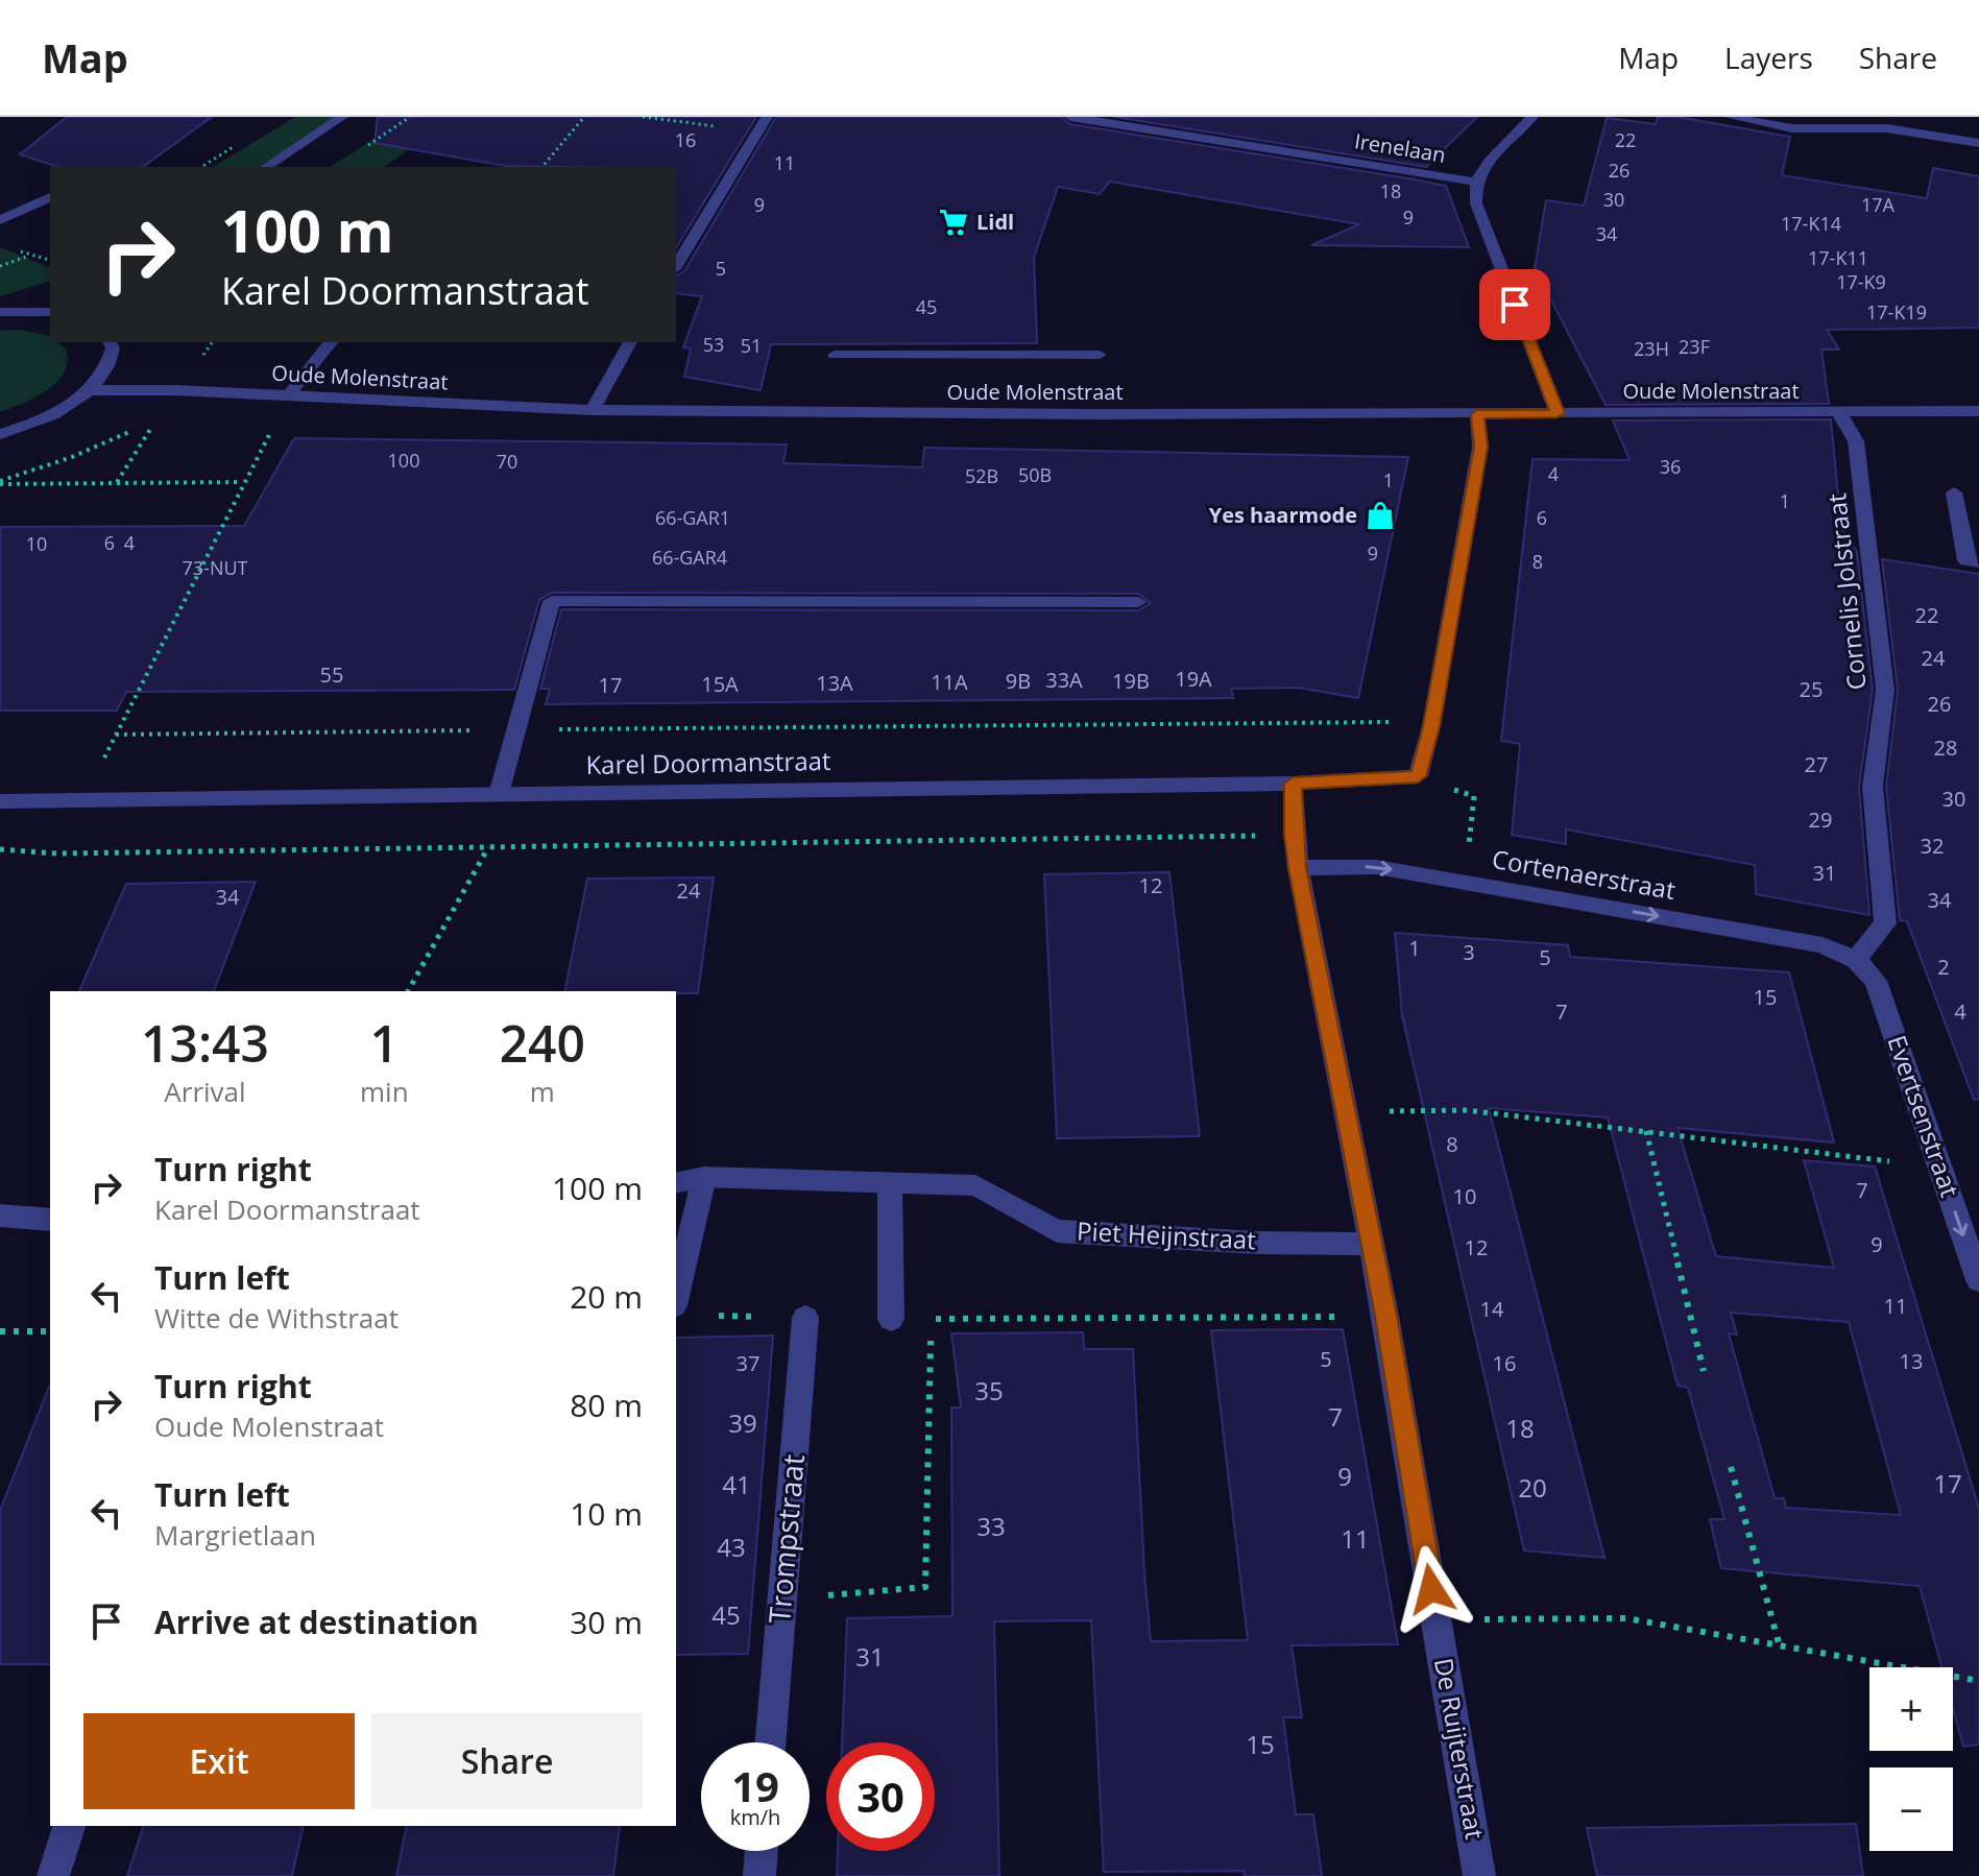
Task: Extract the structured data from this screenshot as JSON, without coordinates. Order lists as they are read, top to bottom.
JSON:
{
  "streets": {
    "street": [
      "Irenelaan",
      "Oude Molenstraat",
      "Cornelis Jolstraat",
      "Karel Doormanstraat",
      "Cortenaerstraat",
      "Evertsenstraat",
      "Piet Heijnstraat",
      "Trompstraat",
      "De Ruijterstraat"
    ]
  },
  "crossings": [
    ["Oude Molenstraat", "Cornelis Jolstraat"],
    ["Cornelis Jolstraat", "Cortenaerstraat"],
    ["Cornelis Jolstraat", "Evertsenstraat"],
    ["Karel Doormanstraat", "De Ruijterstraat"],
    ["Cortenaerstraat", "Evertsenstraat"],
    ["Cortenaerstraat", "De Ruijterstraat"],
    ["Piet Heijnstraat", "De Ruijterstraat"]
  ],
  "one_way": ["Cortenaerstraat"],
  "places": {
    "supermarket": ["Lidl"],
    "shop": ["Yes haarmode"]
  },
  "house_numbers": [
    "16",
    "22",
    "11",
    "26",
    "18",
    "30",
    "9",
    "17A",
    "9",
    "17-K14",
    "34",
    "17-K11",
    "5",
    "17-K9",
    "45",
    "17-K19",
    "53",
    "51",
    "23F",
    "23H",
    "100",
    "70",
    "36",
    "4",
    "50B",
    "52B",
    "1",
    "1",
    "66-GAR1",
    "6",
    "6",
    "4",
    "10",
    "9",
    "66-GAR4",
    "8",
    "73-NUT",
    "22",
    "24",
    "55",
    "19A",
    "33A",
    "9B",
    "19B",
    "11A",
    "13A",
    "15A",
    "17",
    "25",
    "26",
    "28",
    "27",
    "30",
    "29",
    "32",
    "31",
    "12",
    "24",
    "34",
    "34",
    "1",
    "3",
    "5",
    "2",
    "15",
    "7",
    "4",
    "8",
    "7",
    "10",
    "9",
    "12",
    "11",
    "14",
    "5",
    "13",
    "37",
    "16",
    "35",
    "7",
    "39",
    "18",
    "9",
    "17",
    "41",
    "20",
    "33",
    "11",
    "43",
    "45",
    "31",
    "15"
  ],
  "page": {
    "header": "Map",
    "nav": ["Map", "Layers", "Share"],
    "turn": ["100 m", "Karel Doormanstraat"],
    "eta": [
      "13:43",
      "Arrival",
      "1",
      "min",
      "240",
      "m"
    ],
    "list": [
      {
        "name": "Turn right",
        "note": "Karel Doormanstraat",
        "value": "100 m"
      },
      {
        "name": "Turn left",
        "note": "Witte de Withstraat",
        "value": "20 m"
      },
      {
        "name": "Turn right",
        "note": "Oude Molenstraat",
        "value": "80 m"
      },
      {
        "name": "Turn left",
        "note": "Margrietlaan",
        "value": "10 m"
      },
      {
        "name": "Arrive at destination",
        "value": "30 m"
      }
    ],
    "map_buttons": ["+", "−"],
    "buttons": ["Exit", "Share"],
    "speed": "19 km/h",
    "limit": "30"
  }
}
